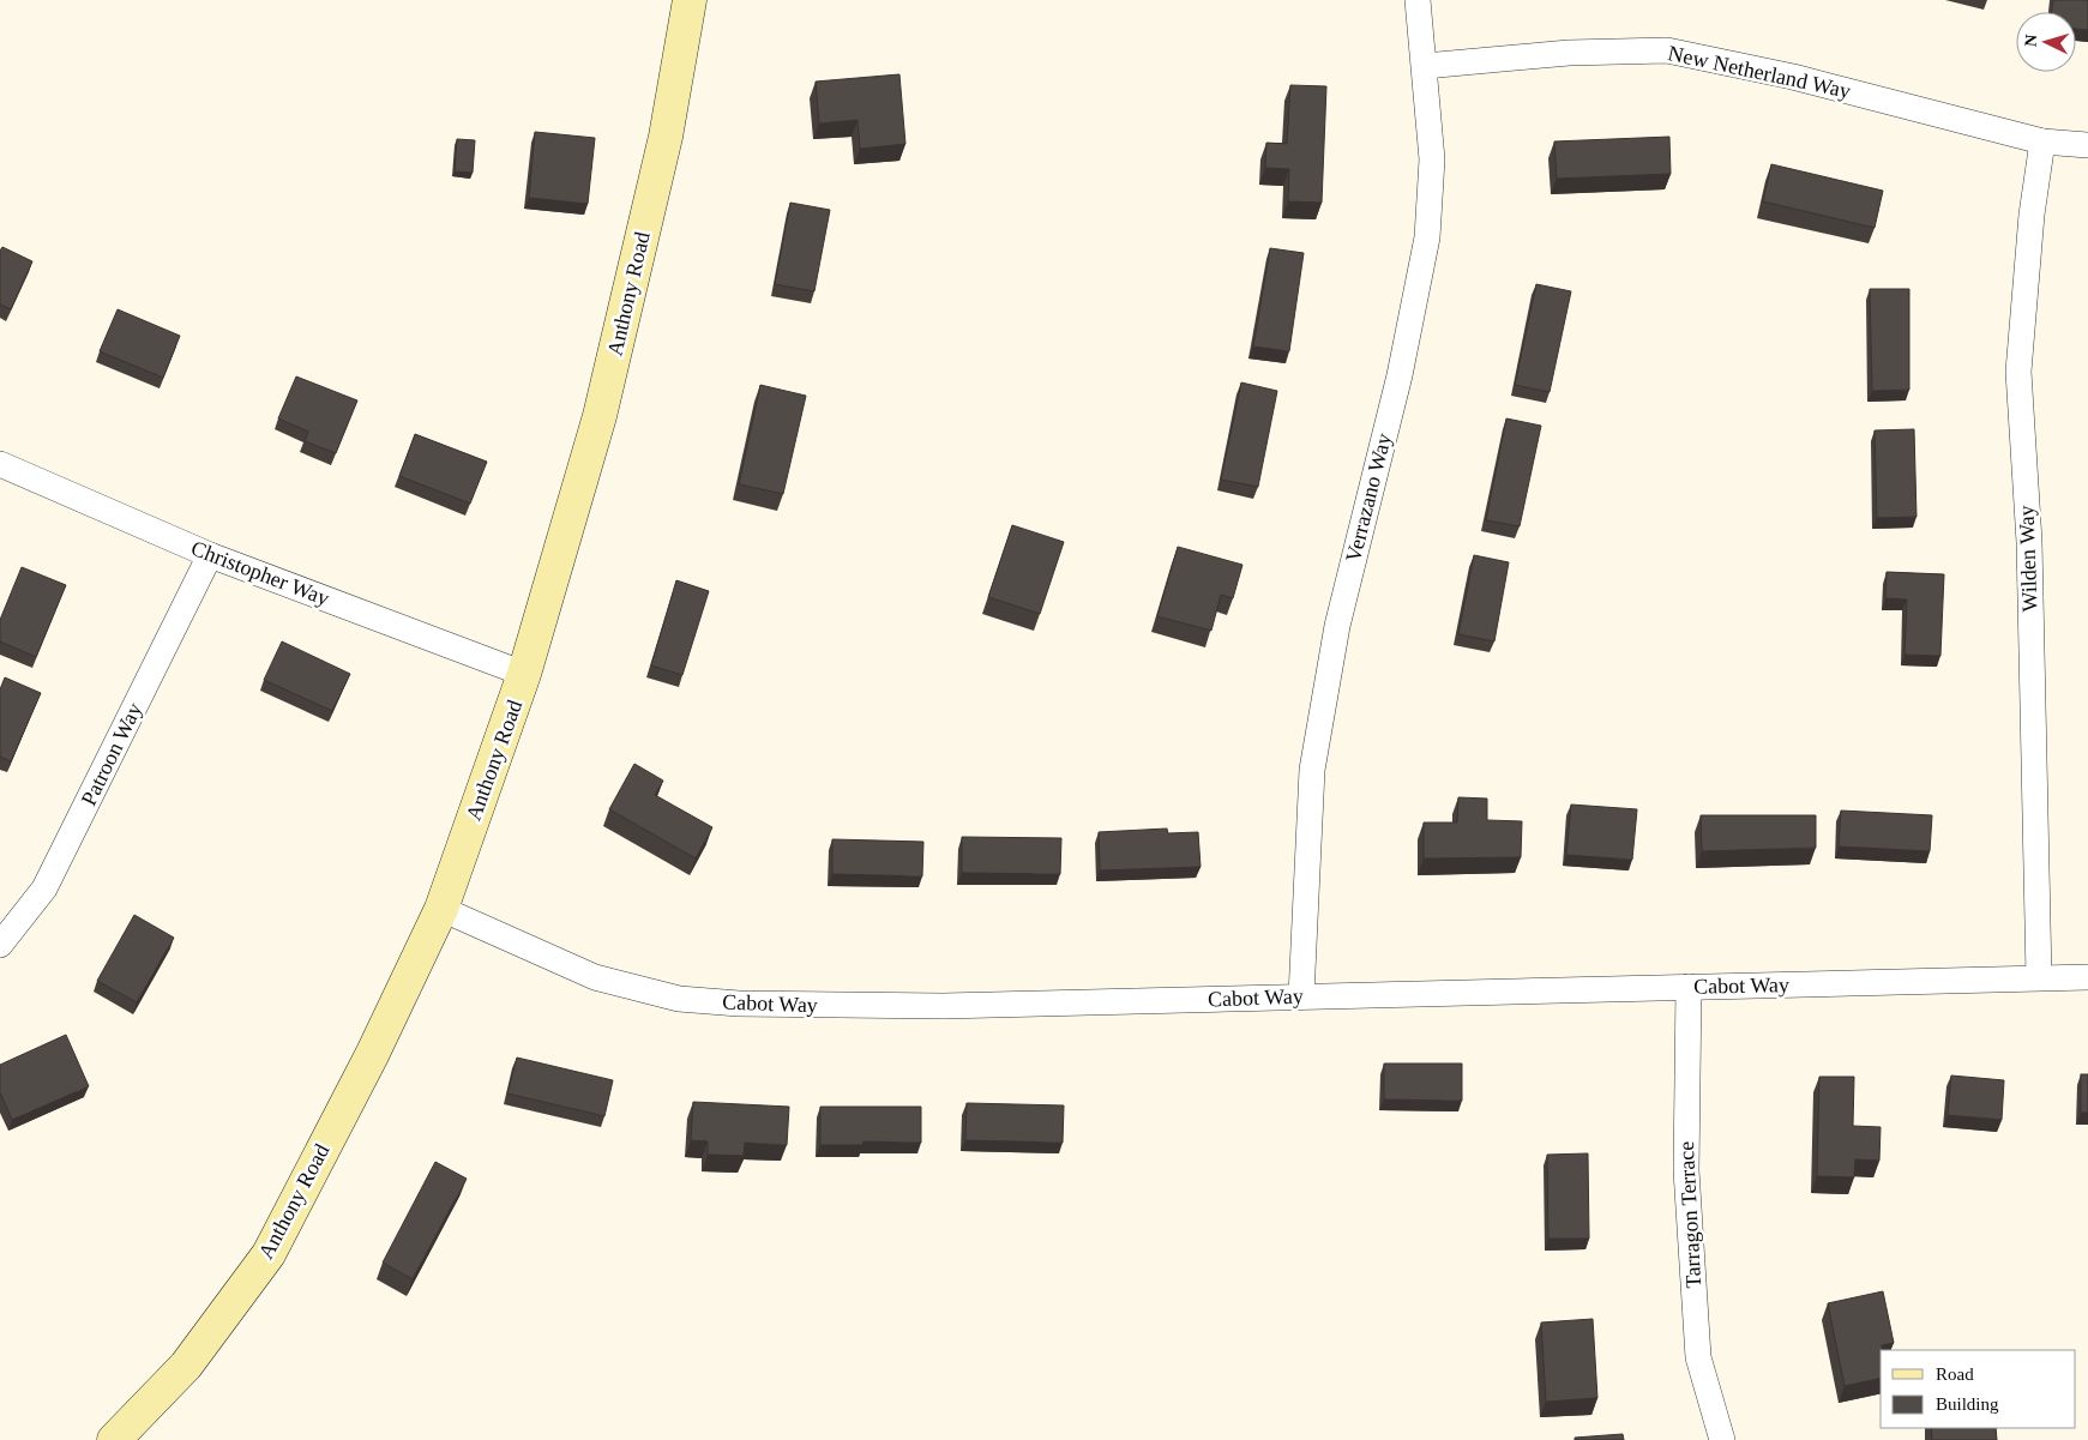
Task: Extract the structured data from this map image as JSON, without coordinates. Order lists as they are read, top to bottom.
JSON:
{
  "streets": {
    "street": [
      "New Netherland Way",
      "Anthony Road",
      "Verrazano Way",
      "Wilden Way",
      "Christopher Way",
      "Patroon Way",
      "Cabot Way",
      "Tarragon Terrace"
    ]
  },
  "crossings": [
    ["New Netherland Way", "Verrazano Way"],
    ["New Netherland Way", "Wilden Way"],
    ["Anthony Road", "Christopher Way"],
    ["Anthony Road", "Cabot Way"],
    ["Verrazano Way", "Cabot Way"],
    ["Wilden Way", "Cabot Way"],
    ["Christopher Way", "Patroon Way"],
    ["Cabot Way", "Tarragon Terrace"]
  ],
  "legend": ["Road", "Building"],
  "north": "left"
}
